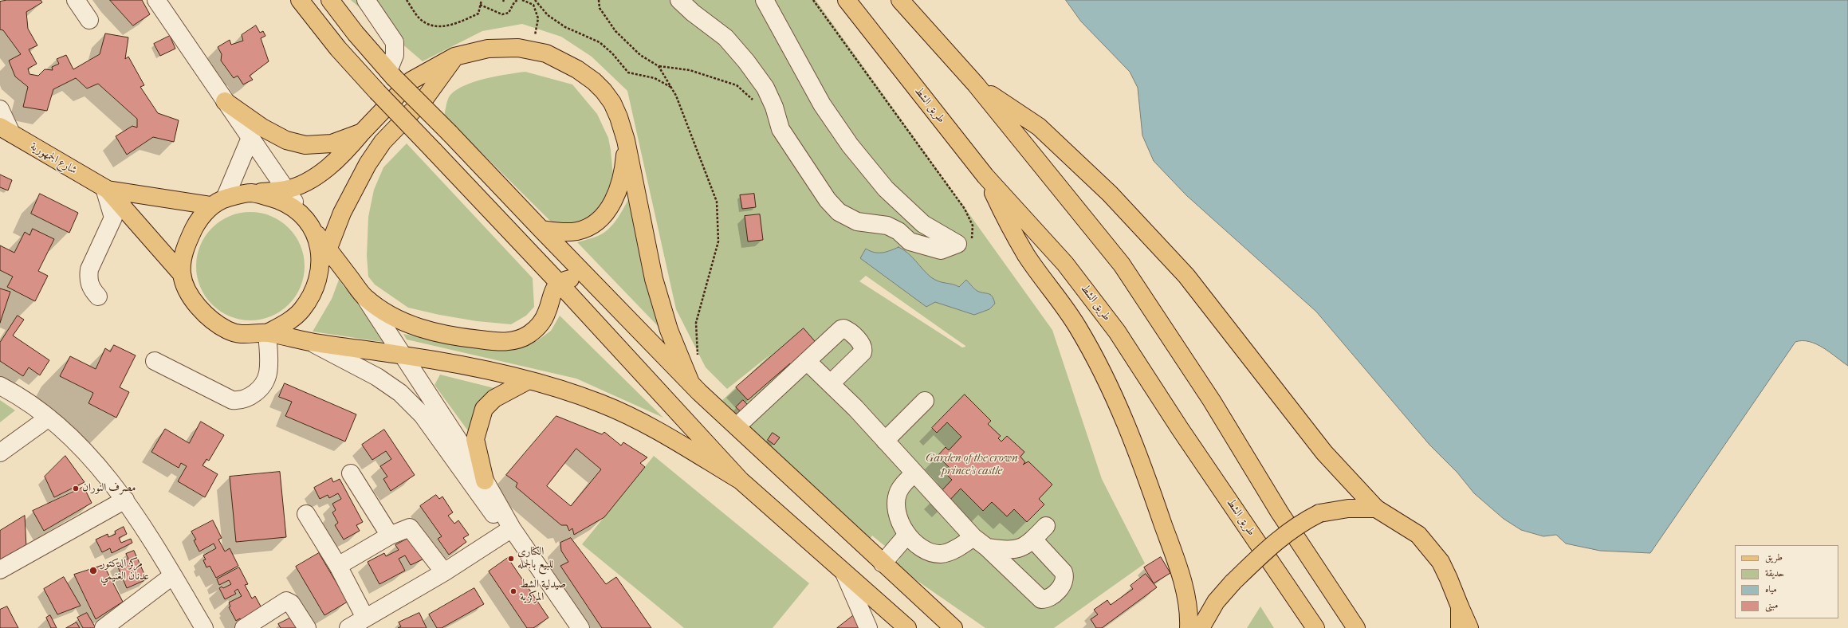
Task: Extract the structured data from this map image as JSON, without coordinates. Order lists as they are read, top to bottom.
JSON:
{
  "streets": {
    "main road": ["طريق الشط", "شارع الجمهورية"]
  },
  "parks": ["Garden of the crown prince's castle"],
  "places": [
    "مصرف النوران",
    "الكناري للبيع بالجمله",
    "مركز الدكتور عدنان الغنيمي",
    "صيدلية الشط المركزية"
  ],
  "legend": [
    "طريق",
    "حديقة",
    "مياه",
    "مبنى"
  ]
}
